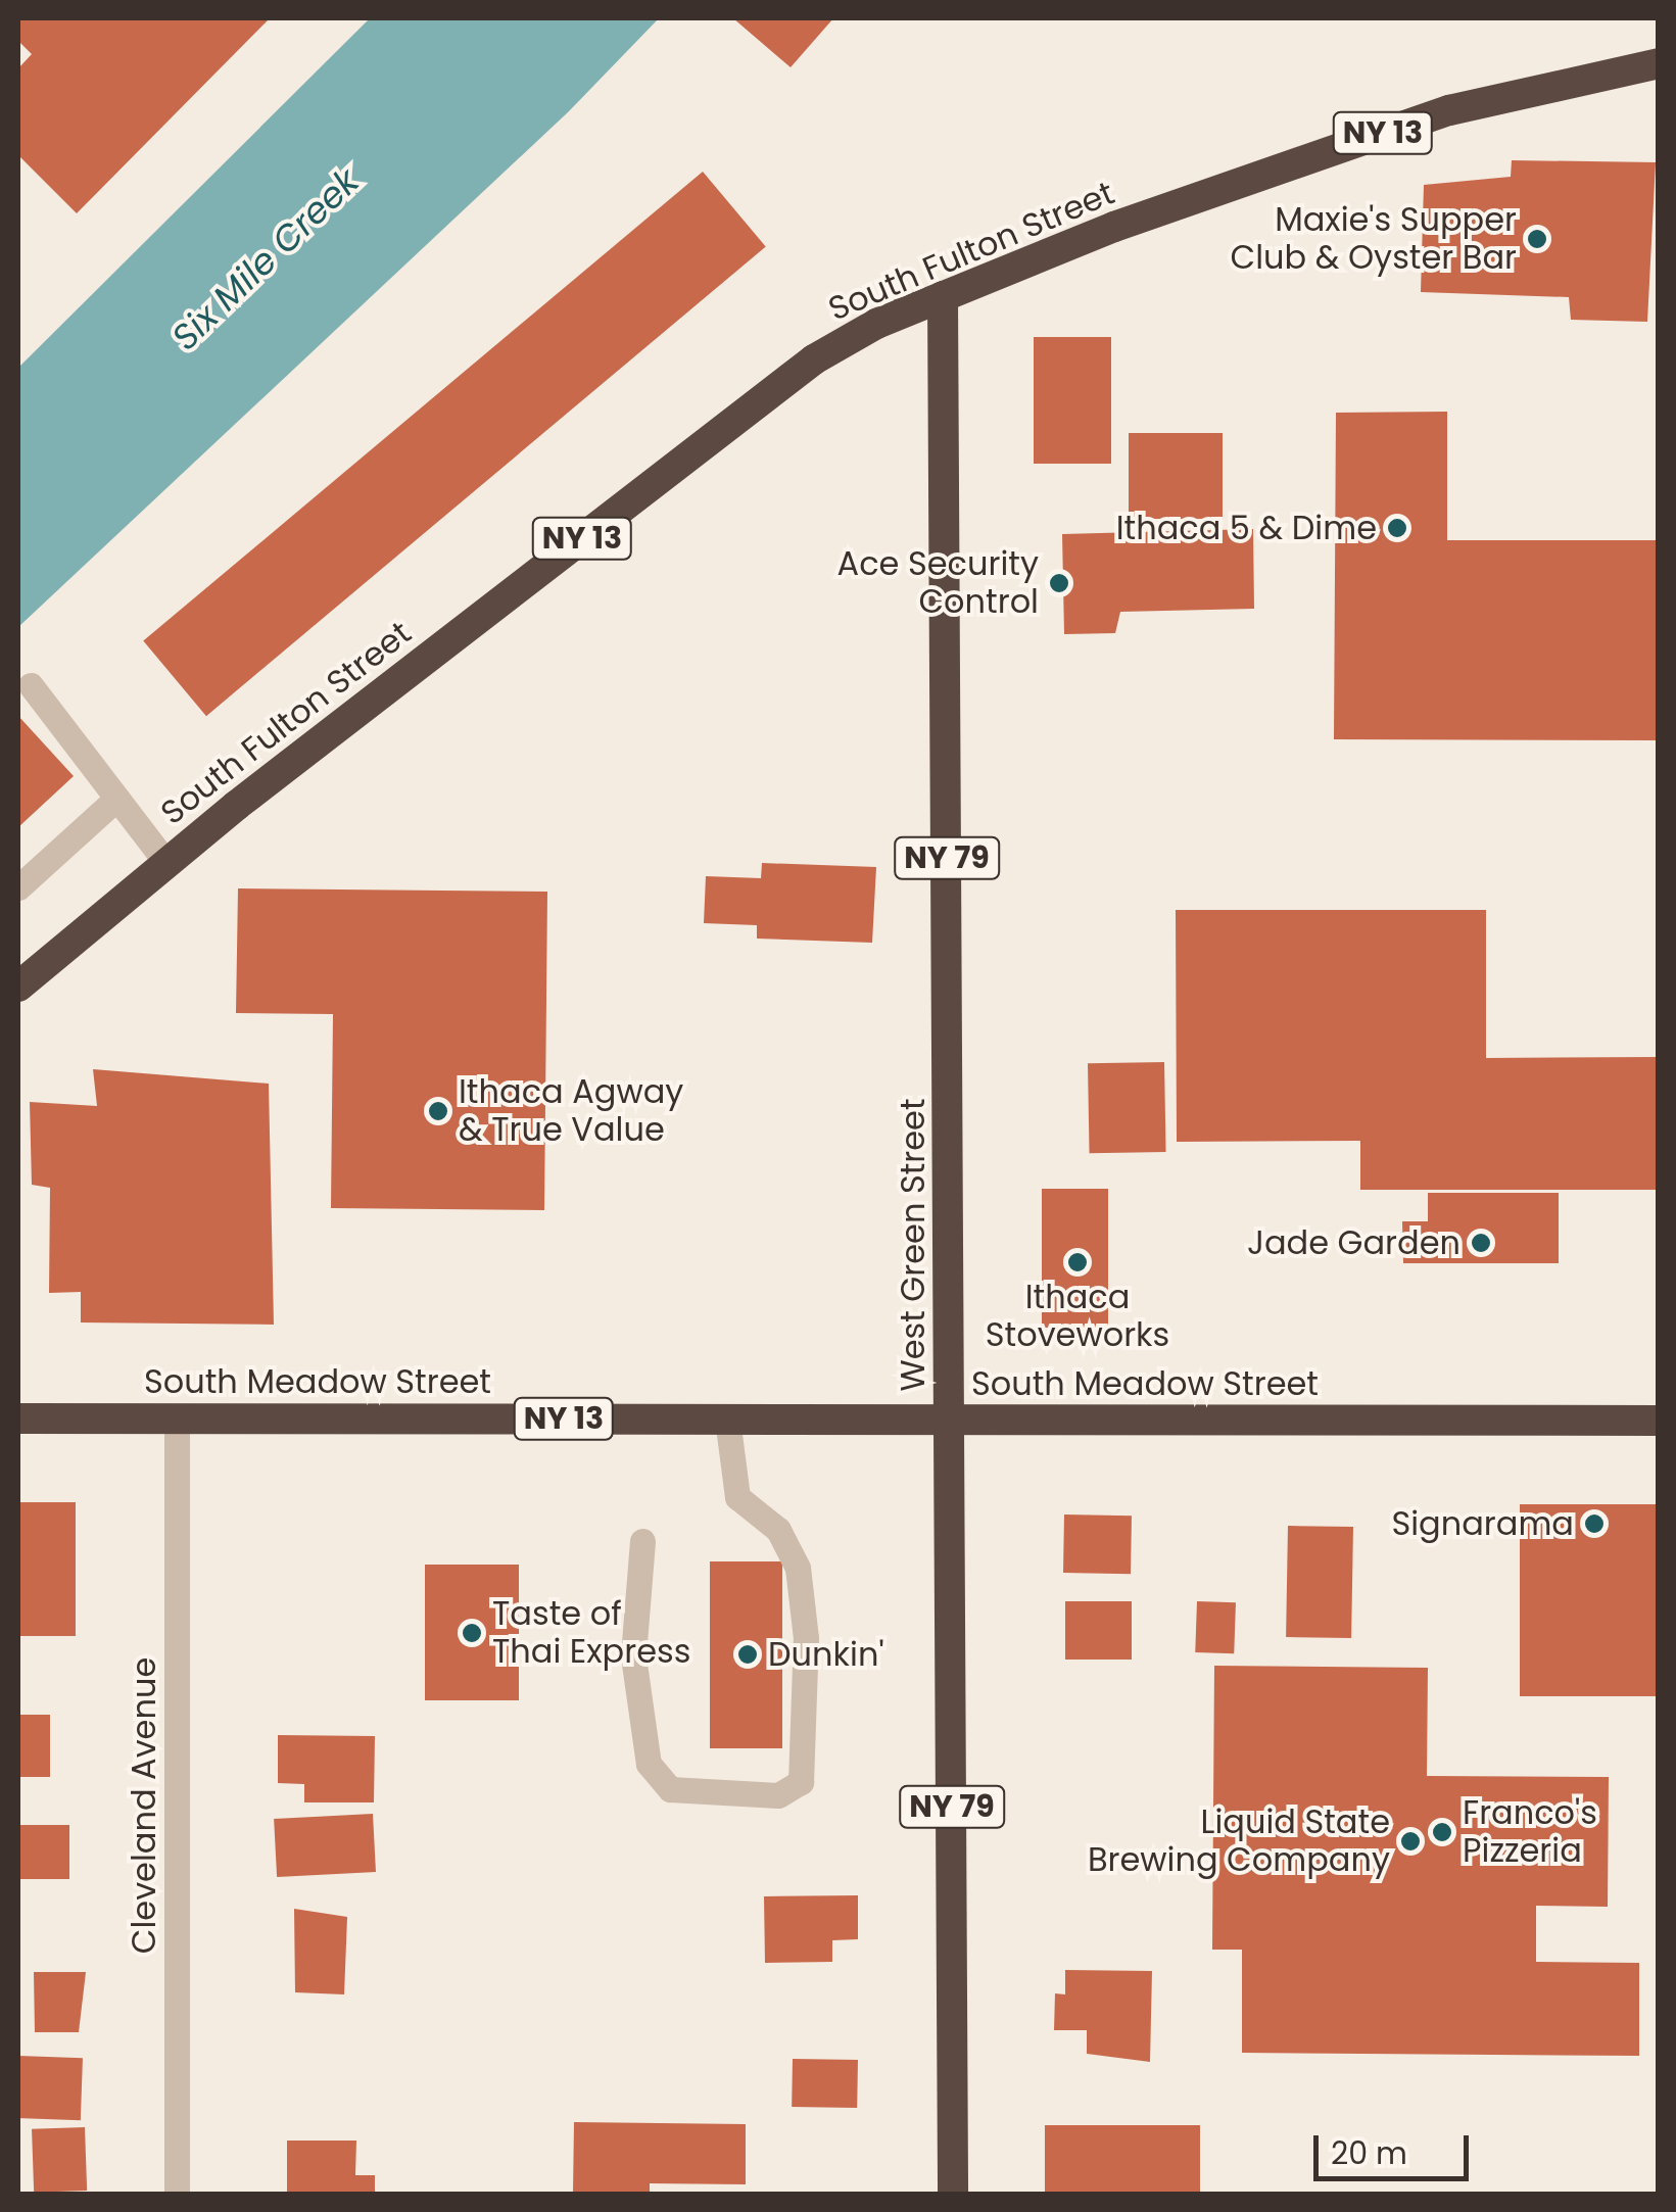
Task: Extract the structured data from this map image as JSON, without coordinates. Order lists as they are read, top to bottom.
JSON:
{
  "streets": {
    "highway": [
      "NY 13",
      "South Fulton Street",
      "NY 79",
      "West Green Street",
      "South Meadow Street"
    ],
    "street": ["Cleveland Avenue"]
  },
  "crossings": [
    ["South Fulton Street", "West Green Street"],
    ["West Green Street", "South Meadow Street"],
    ["South Meadow Street", "Cleveland Avenue"]
  ],
  "water": ["Six Mile Creek"],
  "places": [
    "Maxie's Supper Club & Oyster Bar",
    "Ithaca 5 & Dime",
    "Ace Security Control",
    "Ithaca Agway & True Value",
    "Jade Garden",
    "Ithaca Stoveworks",
    "Signarama",
    "Taste of Thai Express",
    "Dunkin'",
    "Franco's Pizzeria",
    "Liquid State Brewing Company"
  ],
  "scale_bar": "20 m"
}
